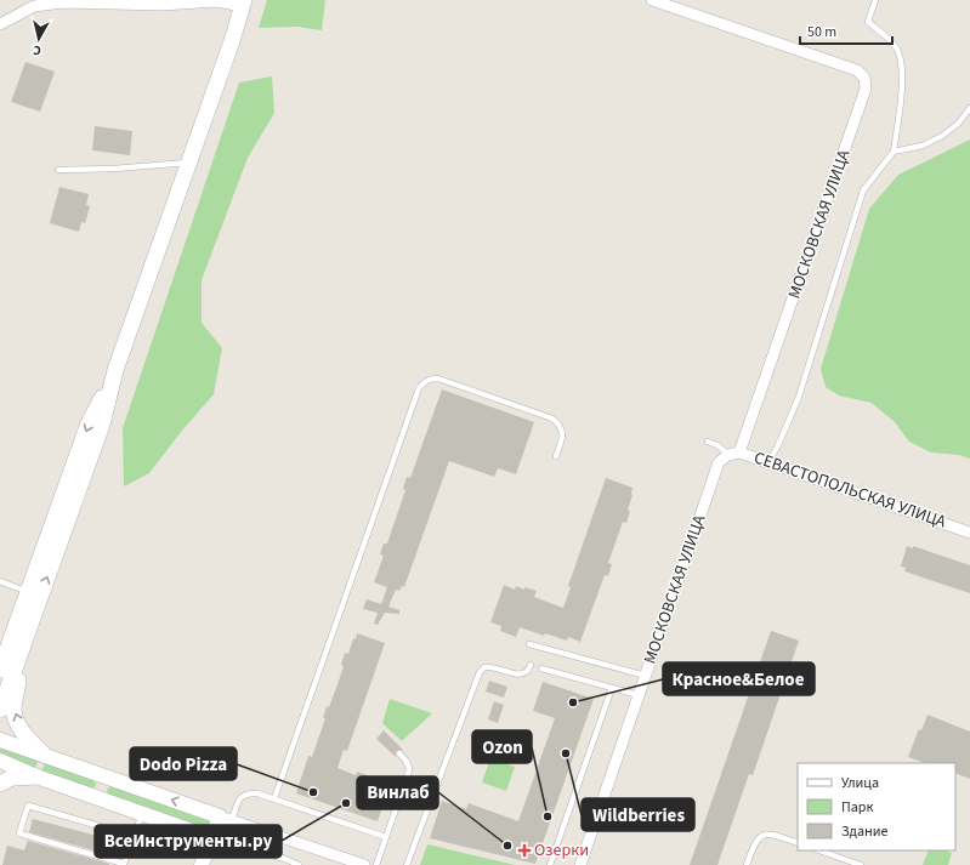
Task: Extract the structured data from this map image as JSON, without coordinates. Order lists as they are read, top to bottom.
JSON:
{
  "streets": {
    "street": ["МОСКОВСКАЯ УЛИЦА", "СЕВАСТОПОЛЬСКАЯ УЛИЦА"]
  },
  "crossings": [
    ["МОСКОВСКАЯ УЛИЦА", "СЕВАСТОПОЛЬСКАЯ УЛИЦА"]
  ],
  "places": {
    "other": [
      "Красное&Белое",
      "Wildberries",
      "Dodo Pizza",
      "ВсеИнструменты.ру",
      "Ozon",
      "Винлаб"
    ],
    "health": ["Озерки"]
  },
  "legend": ["Улица", "Парк", "Здание"],
  "scale_bar": "50 m",
  "north": "bottom"
}
